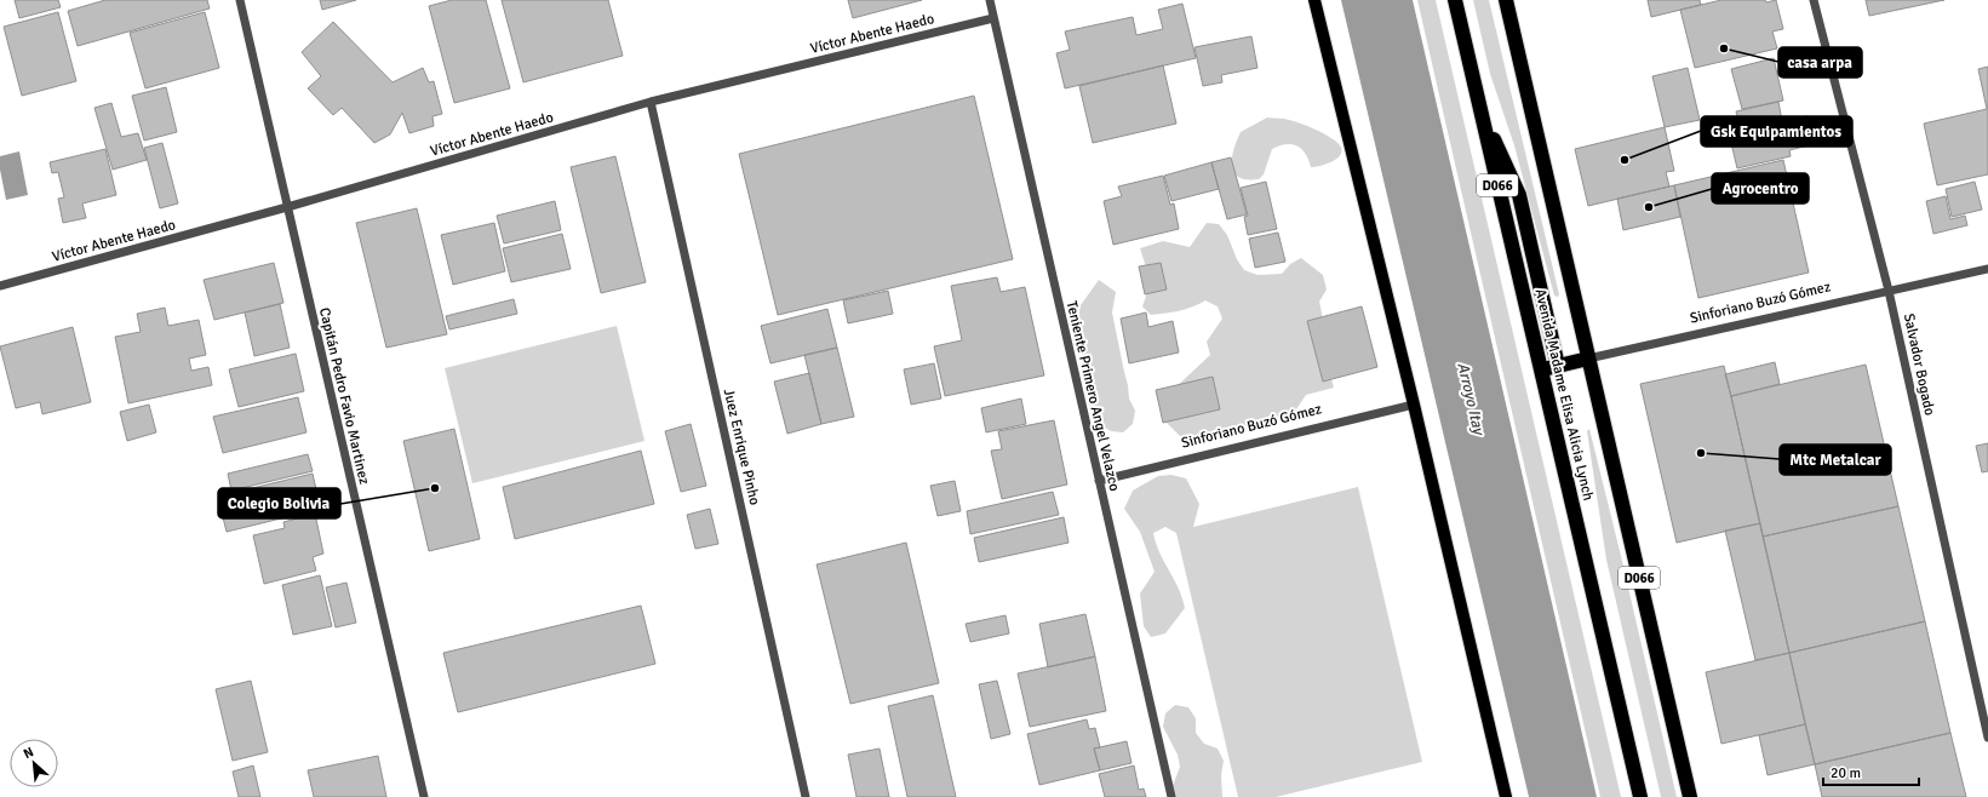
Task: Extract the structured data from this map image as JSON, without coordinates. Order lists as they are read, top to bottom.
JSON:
{
  "streets": {
    "highway": ["D066", "Sinforiano Buzó Gómez", "Avenida Madame Elisa Alicia Lynch"],
    "street": [
      "Víctor Abente Haedo",
      "Salvador Bogado",
      "Capitán Pedro Favio Martinez",
      "Teniente Primero Angel Velazco",
      "Juez Enrique Pinho"
    ]
  },
  "crossings": [
    ["Víctor Abente Haedo", "Capitán Pedro Favio Martinez"],
    ["Víctor Abente Haedo", "Teniente Primero Angel Velazco"],
    ["Víctor Abente Haedo", "Juez Enrique Pinho"],
    ["D066", "Sinforiano Buzó Gómez"],
    ["Sinforiano Buzó Gómez", "Salvador Bogado"],
    ["Sinforiano Buzó Gómez", "Avenida Madame Elisa Alicia Lynch"],
    ["Sinforiano Buzó Gómez", "Teniente Primero Angel Velazco"]
  ],
  "water": ["Arroyo Itay"],
  "places": [
    "casa arpa",
    "Gsk Equipamientos",
    "Agrocentro",
    "Mtc Metalcar",
    "Colegio Bolivia"
  ],
  "scale_bar": "20 m",
  "north": "top left"
}
